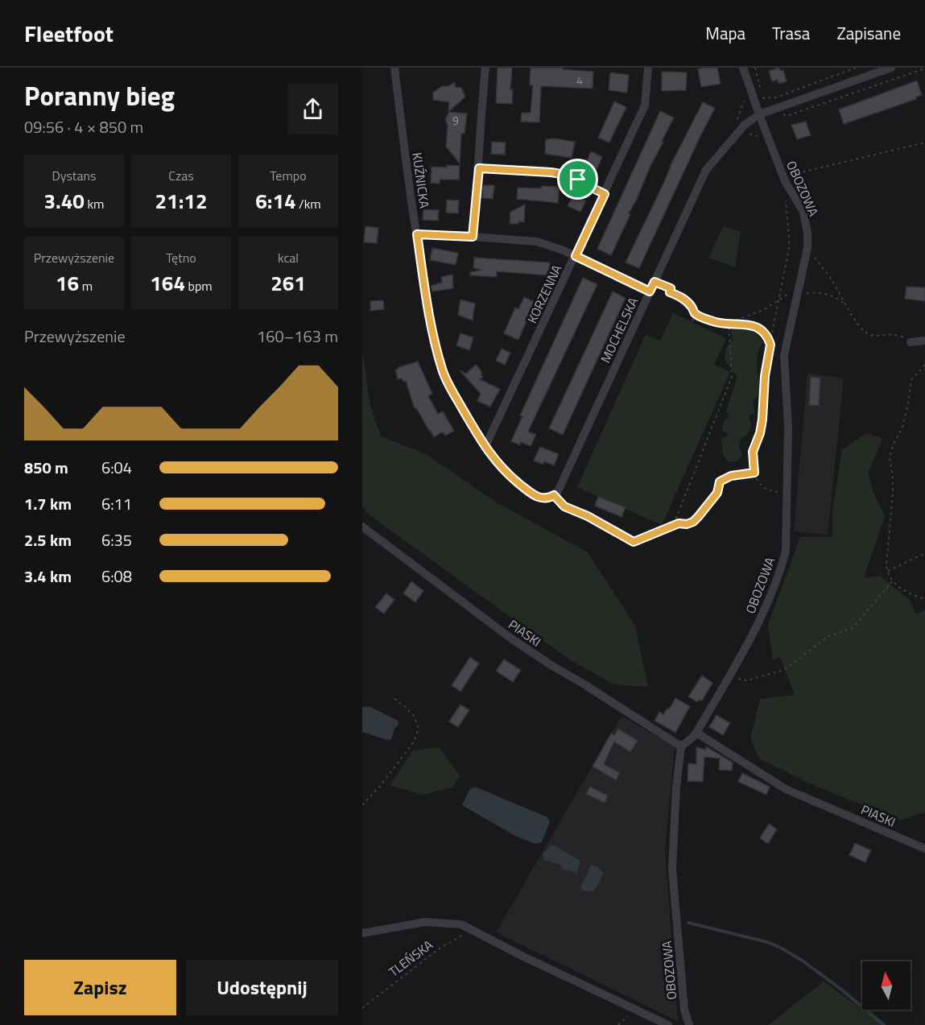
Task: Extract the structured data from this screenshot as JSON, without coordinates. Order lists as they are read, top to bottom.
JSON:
{
  "streets": {
    "street": [
      "KUŹNICKA",
      "OBOZOWA",
      "KORZENNA",
      "MOCHELSKA",
      "PIASKI"
    ],
    "path": ["TLEŃSKA"]
  },
  "crossings": [
    ["KUŹNICKA", "KORZENNA"],
    ["KUŹNICKA", "MOCHELSKA"],
    ["OBOZOWA", "MOCHELSKA"],
    ["OBOZOWA", "PIASKI"]
  ],
  "house_numbers": ["4", "9"],
  "north": "top",
  "page": {
    "header": "Fleetfoot",
    "nav": ["Mapa", "Trasa", "Zapisane"],
    "heading": ["Poranny bieg", "09:56 · 4 × 850 m"],
    "stats": [
      ["Dystans", "3.40 km"],
      ["Czas", "21:12"],
      ["Tempo", "6:14 /km"],
      ["Przewyższenie", "16 m"],
      ["Tętno", "164 bpm"],
      ["kcal", "261"]
    ],
    "chart": ["Przewyższenie", "160–163 m"],
    "list": [
      {
        "name": "850 m",
        "note": "6:04"
      },
      {
        "name": "1.7 km",
        "note": "6:11"
      },
      {
        "name": "2.5 km",
        "note": "6:35"
      },
      {
        "name": "3.4 km",
        "note": "6:08"
      }
    ],
    "buttons": ["Zapisz", "Udostępnij"]
  }
}
